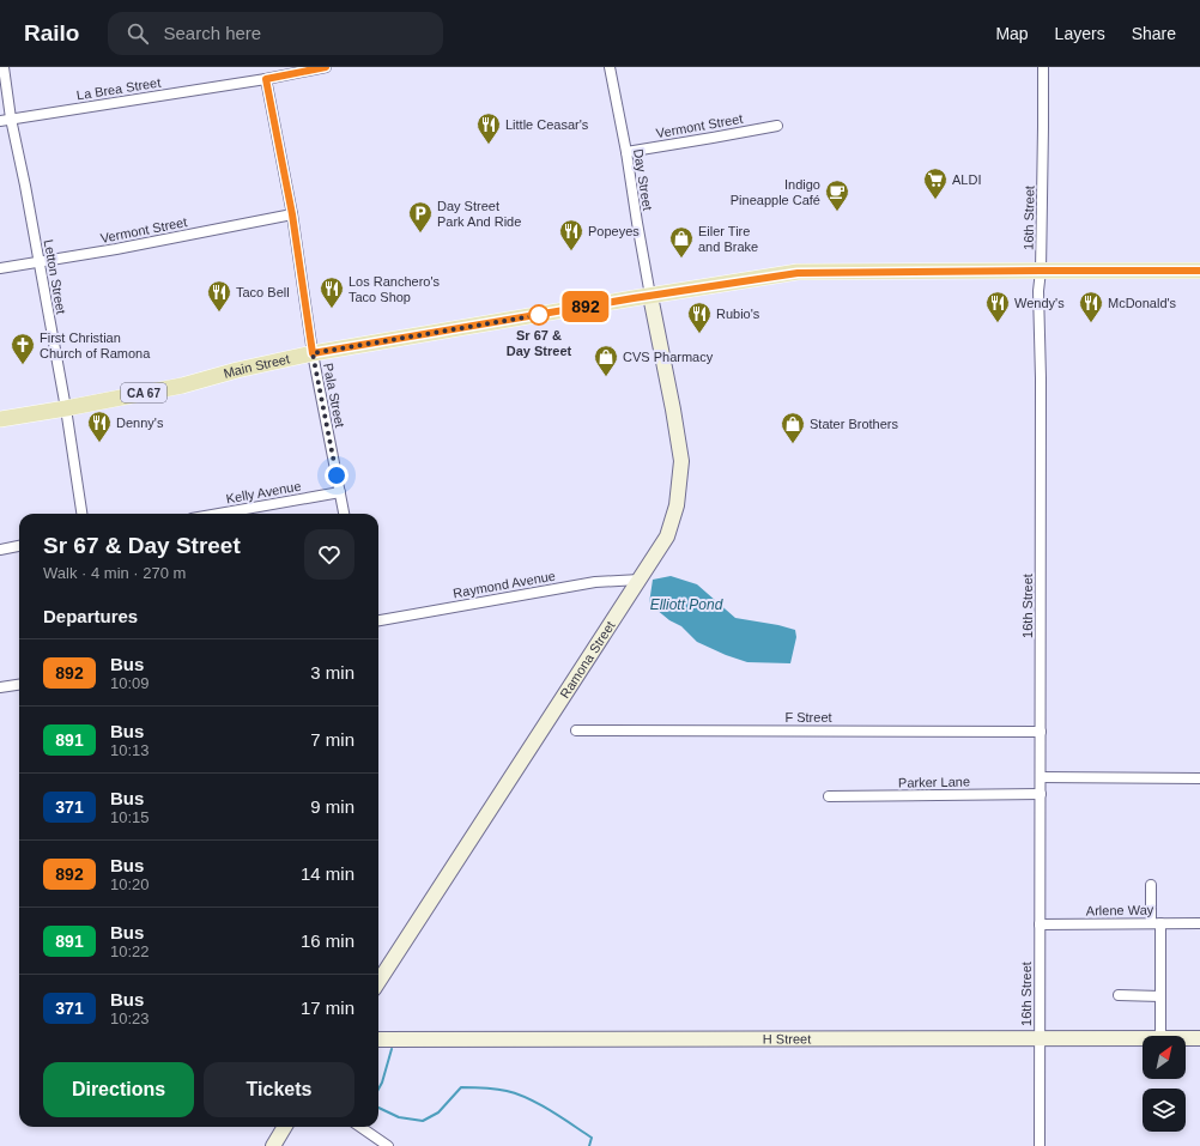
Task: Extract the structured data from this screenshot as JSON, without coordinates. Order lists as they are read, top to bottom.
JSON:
{
  "streets": {
    "main road": ["Main Street", "CA 67"],
    "street": [
      "La Brea Street",
      "Vermont Street",
      "Day Street",
      "16th Street",
      "Letton Street",
      "Pala Street",
      "Kelly Avenue",
      "Raymond Avenue",
      "Ramona Street",
      "F Street",
      "Parker Lane",
      "Arlene Way",
      "H Street"
    ]
  },
  "crossings": [
    ["La Brea Street", "Letton Street"],
    ["La Brea Street", "Pala Street"],
    ["Vermont Street", "Day Street"],
    ["Vermont Street", "Letton Street"],
    ["Vermont Street", "Pala Street"],
    ["Day Street", "Main Street"],
    ["Day Street", "Ramona Street"],
    ["16th Street", "Main Street"],
    ["16th Street", "F Street"],
    ["16th Street", "Parker Lane"],
    ["16th Street", "Arlene Way"],
    ["16th Street", "H Street"],
    ["Letton Street", "Main Street"],
    ["Main Street", "Pala Street"],
    ["Main Street", "Ramona Street"],
    ["Pala Street", "Kelly Avenue"],
    ["Raymond Avenue", "Ramona Street"]
  ],
  "water": ["Elliott Pond"],
  "places": {
    "restaurant": [
      "Little Ceasar's",
      "Popeyes",
      "Los Ranchero's Taco Shop",
      "Taco Bell",
      "Wendy's",
      "McDonald's",
      "Rubio's",
      "Denny's"
    ],
    "supermarket": ["ALDI"],
    "cafe": ["Indigo Pineapple Café"],
    "parking": ["Day Street Park And Ride"],
    "shop": ["Eiler Tire and Brake", "CVS Pharmacy", "Stater Brothers"],
    "other": ["Sr 67 & Day Street"],
    "church": ["First Christian Church of Ramona"]
  },
  "lines": ["bus line 892"],
  "north": "top right",
  "page": {
    "header": "Railo",
    "search": "Search here",
    "nav": ["Map", "Layers", "Share"],
    "on_map": "892",
    "heading": [
      ["Sr 67 & Day Street", "Walk · 4 min · 270 m"],
      "Departures"
    ],
    "list": [
      {
        "mark": "892",
        "name": "Bus",
        "note": "10:09",
        "value": "3 min"
      },
      {
        "mark": "891",
        "name": "Bus",
        "note": "10:13",
        "value": "7 min"
      },
      {
        "mark": "371",
        "name": "Bus",
        "note": "10:15",
        "value": "9 min"
      },
      {
        "mark": "892",
        "name": "Bus",
        "note": "10:20",
        "value": "14 min"
      },
      {
        "mark": "891",
        "name": "Bus",
        "note": "10:22",
        "value": "16 min"
      },
      {
        "mark": "371",
        "name": "Bus",
        "note": "10:23",
        "value": "17 min"
      }
    ],
    "buttons": ["Directions", "Tickets"]
  }
}
